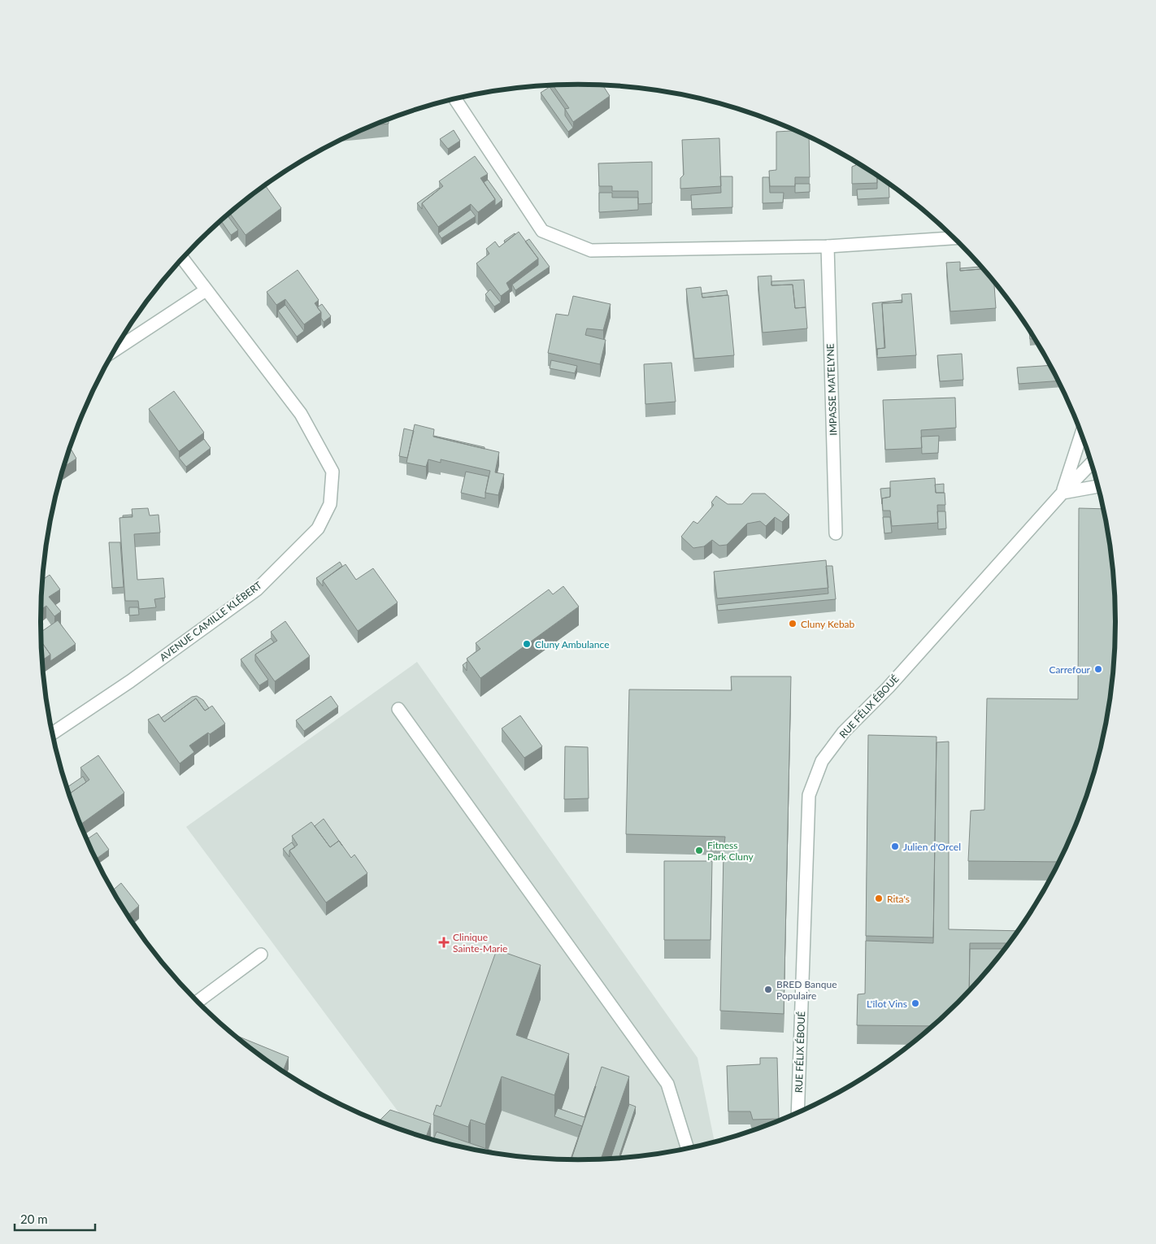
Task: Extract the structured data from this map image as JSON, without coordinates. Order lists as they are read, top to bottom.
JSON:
{
  "streets": {
    "street": ["IMPASSE MATELYNE", "AVENUE CAMILLE KLÉBERT", "RUE FÉLIX ÉBOUÉ"]
  },
  "places": {
    "other": [
      "Cluny Kebab",
      "Cluny Ambulance",
      "Carrefour",
      "Julien d'Orcel",
      "Fitness Park Cluny",
      "Rita's",
      "BRED Banque Populaire",
      "L'îlot Vins"
    ],
    "health": ["Clinique Sainte-Marie"]
  },
  "scale_bar": "20 m"
}
